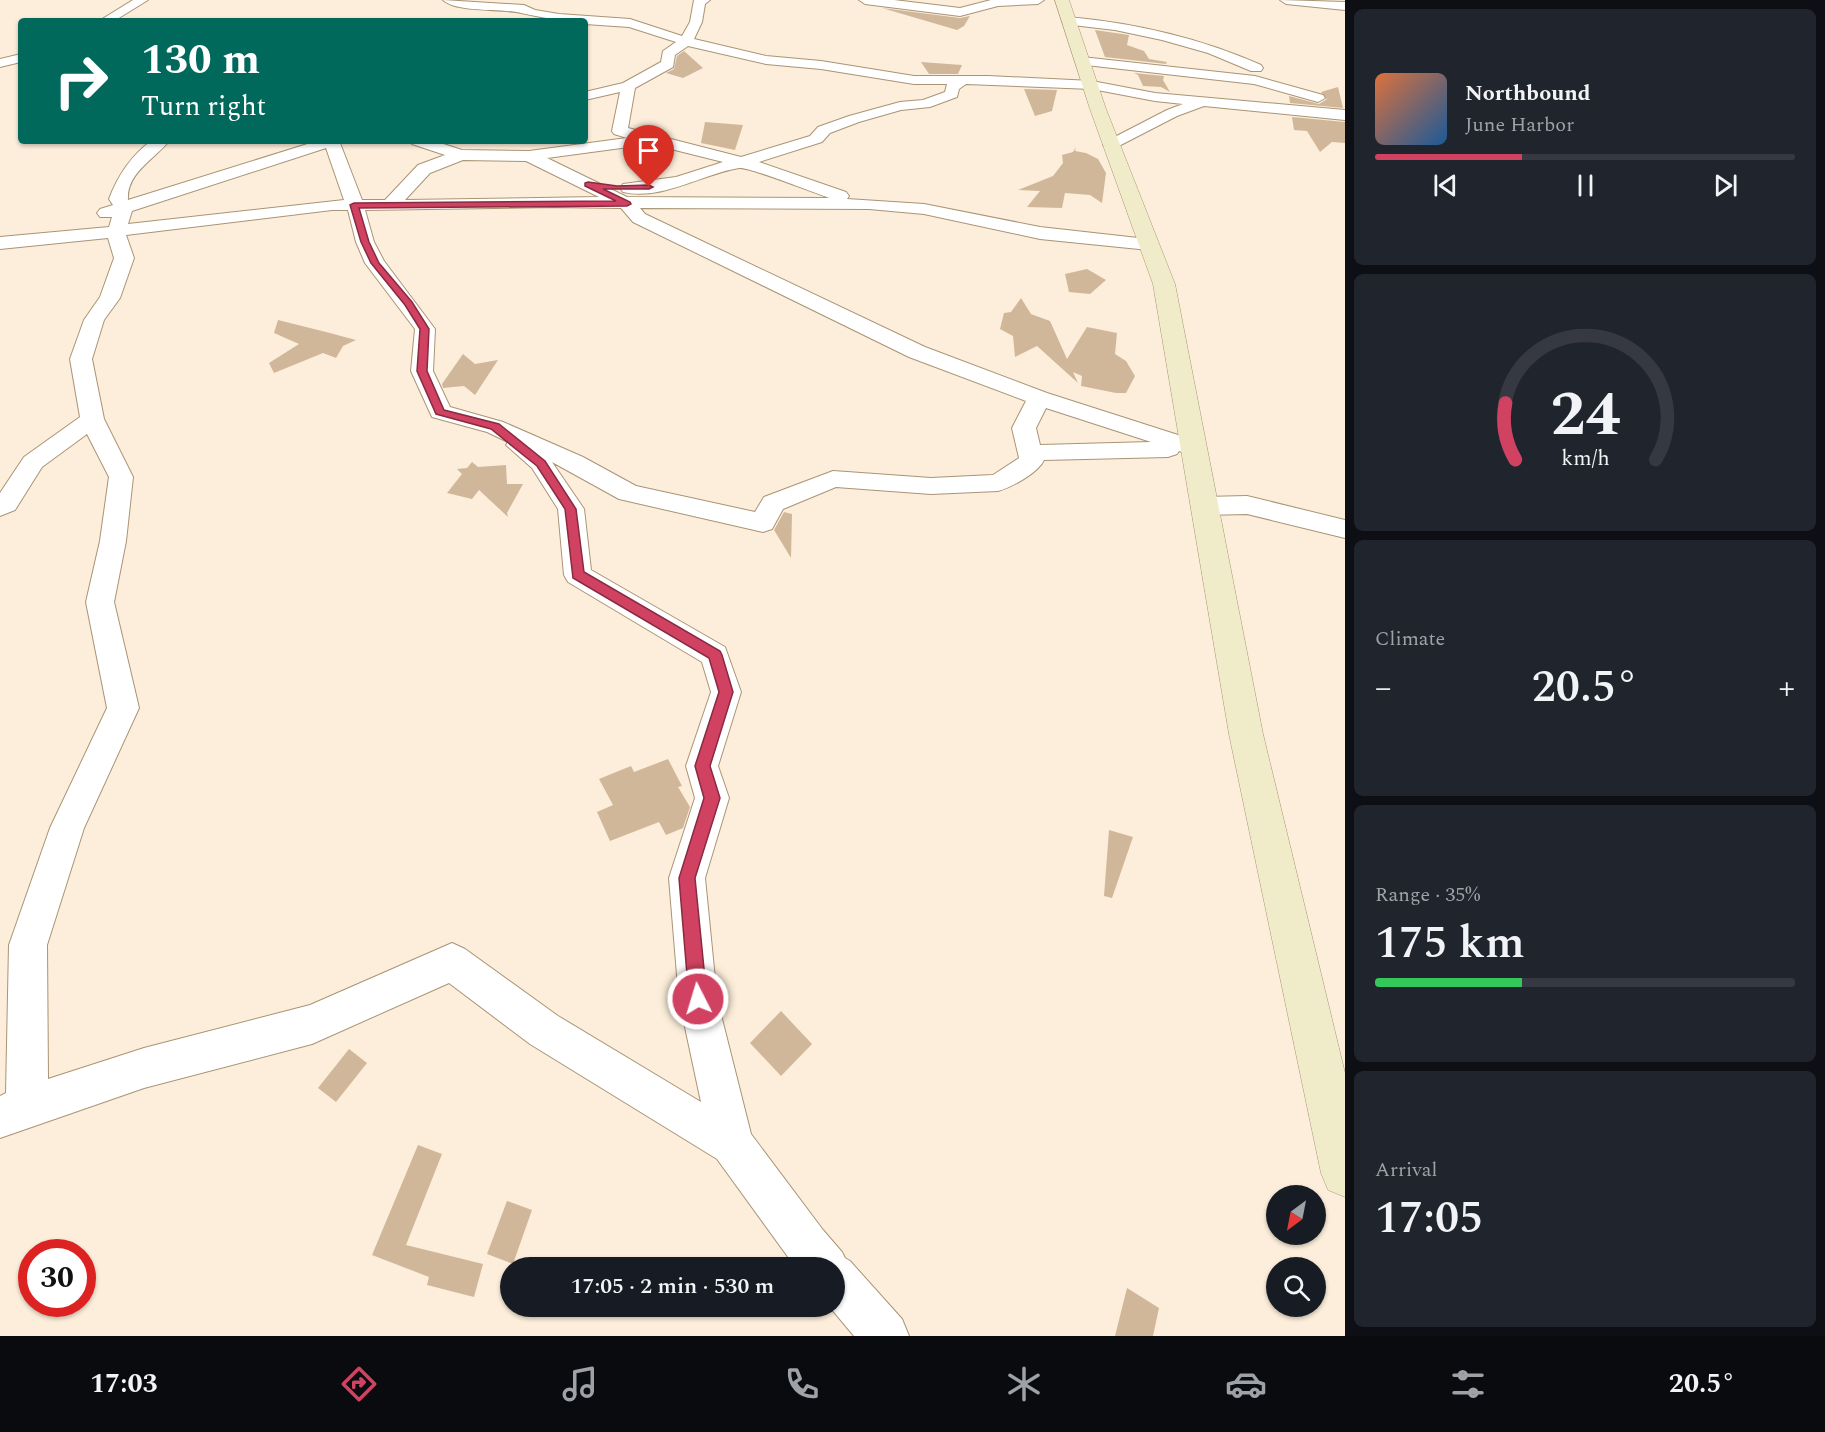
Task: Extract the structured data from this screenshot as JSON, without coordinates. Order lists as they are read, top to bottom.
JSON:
{
  "north": "bottom left",
  "page": {
    "turn": ["130 m", "Turn right"],
    "song": ["Northbound", "June Harbor"],
    "tile": [
      "Climate",
      ["Range · 35%", "175 km"],
      ["Arrival", "17:05"]
    ],
    "heat": ["−", "20.5°", "+"],
    "limit": "30",
    "trip": "17:05 · 2 min · 530 m",
    "tabs": ["17:03", "20.5°"],
    "gauge": ["24", "km/h"]
  }
}
